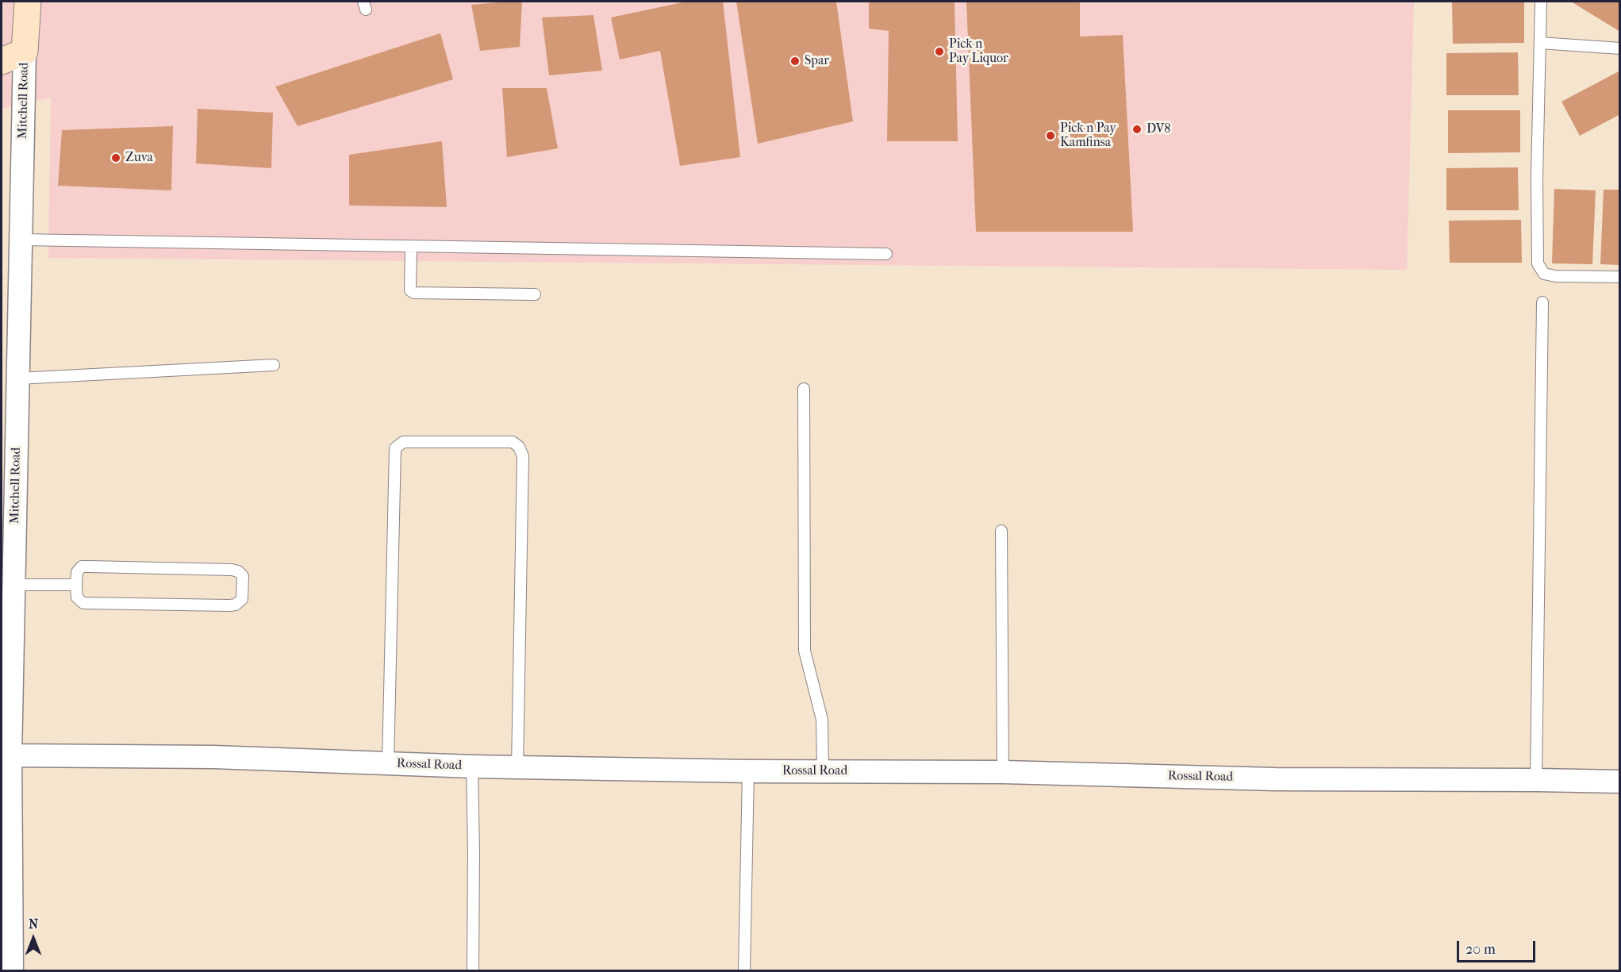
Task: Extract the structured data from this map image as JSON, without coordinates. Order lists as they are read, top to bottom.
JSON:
{
  "streets": {
    "street": ["Mitchell Road", "Rossal Road"]
  },
  "crossings": [
    ["Mitchell Road", "Rossal Road"]
  ],
  "places": [
    "Pick n Pay Liquor",
    "Spar",
    "DV8",
    "Pick n Pay Kamfinsa",
    "Zuva"
  ],
  "scale_bar": "20 m",
  "north": "top"
}
